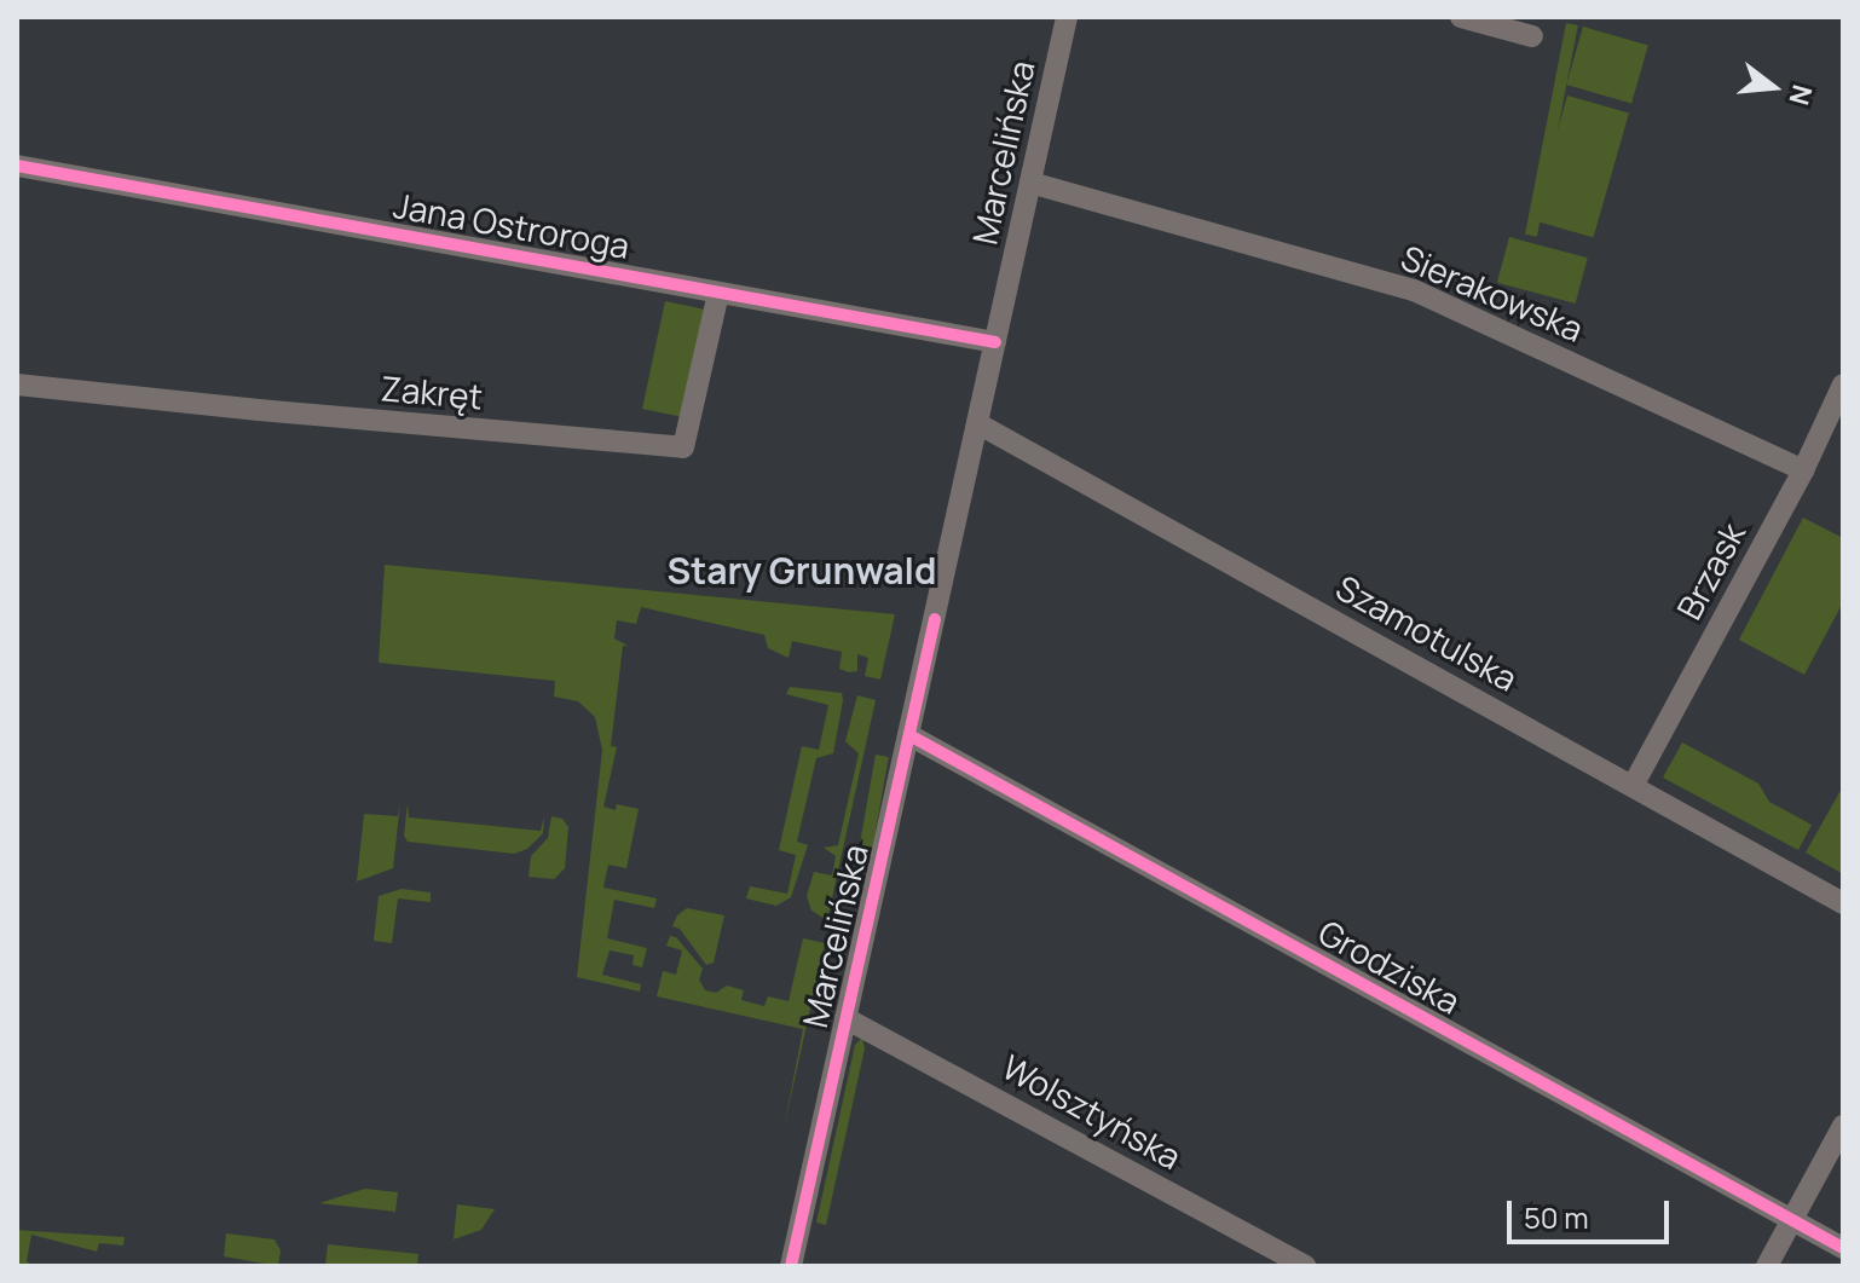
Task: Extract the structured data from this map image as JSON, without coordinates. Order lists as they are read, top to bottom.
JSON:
{
  "streets": {
    "street": [
      "Marcelińska",
      "Jana Ostroroga",
      "Sierakowska",
      "Zakręt",
      "Brzask",
      "Szamotulska",
      "Grodziska",
      "Wolsztyńska"
    ]
  },
  "crossings": [
    ["Marcelińska", "Jana Ostroroga"],
    ["Marcelińska", "Sierakowska"],
    ["Marcelińska", "Szamotulska"],
    ["Marcelińska", "Grodziska"],
    ["Marcelińska", "Wolsztyńska"],
    ["Jana Ostroroga", "Zakręt"],
    ["Sierakowska", "Brzask"],
    ["Brzask", "Szamotulska"]
  ],
  "districts": ["Stary Grunwald"],
  "scale_bar": "50 m",
  "north": "right"
}
